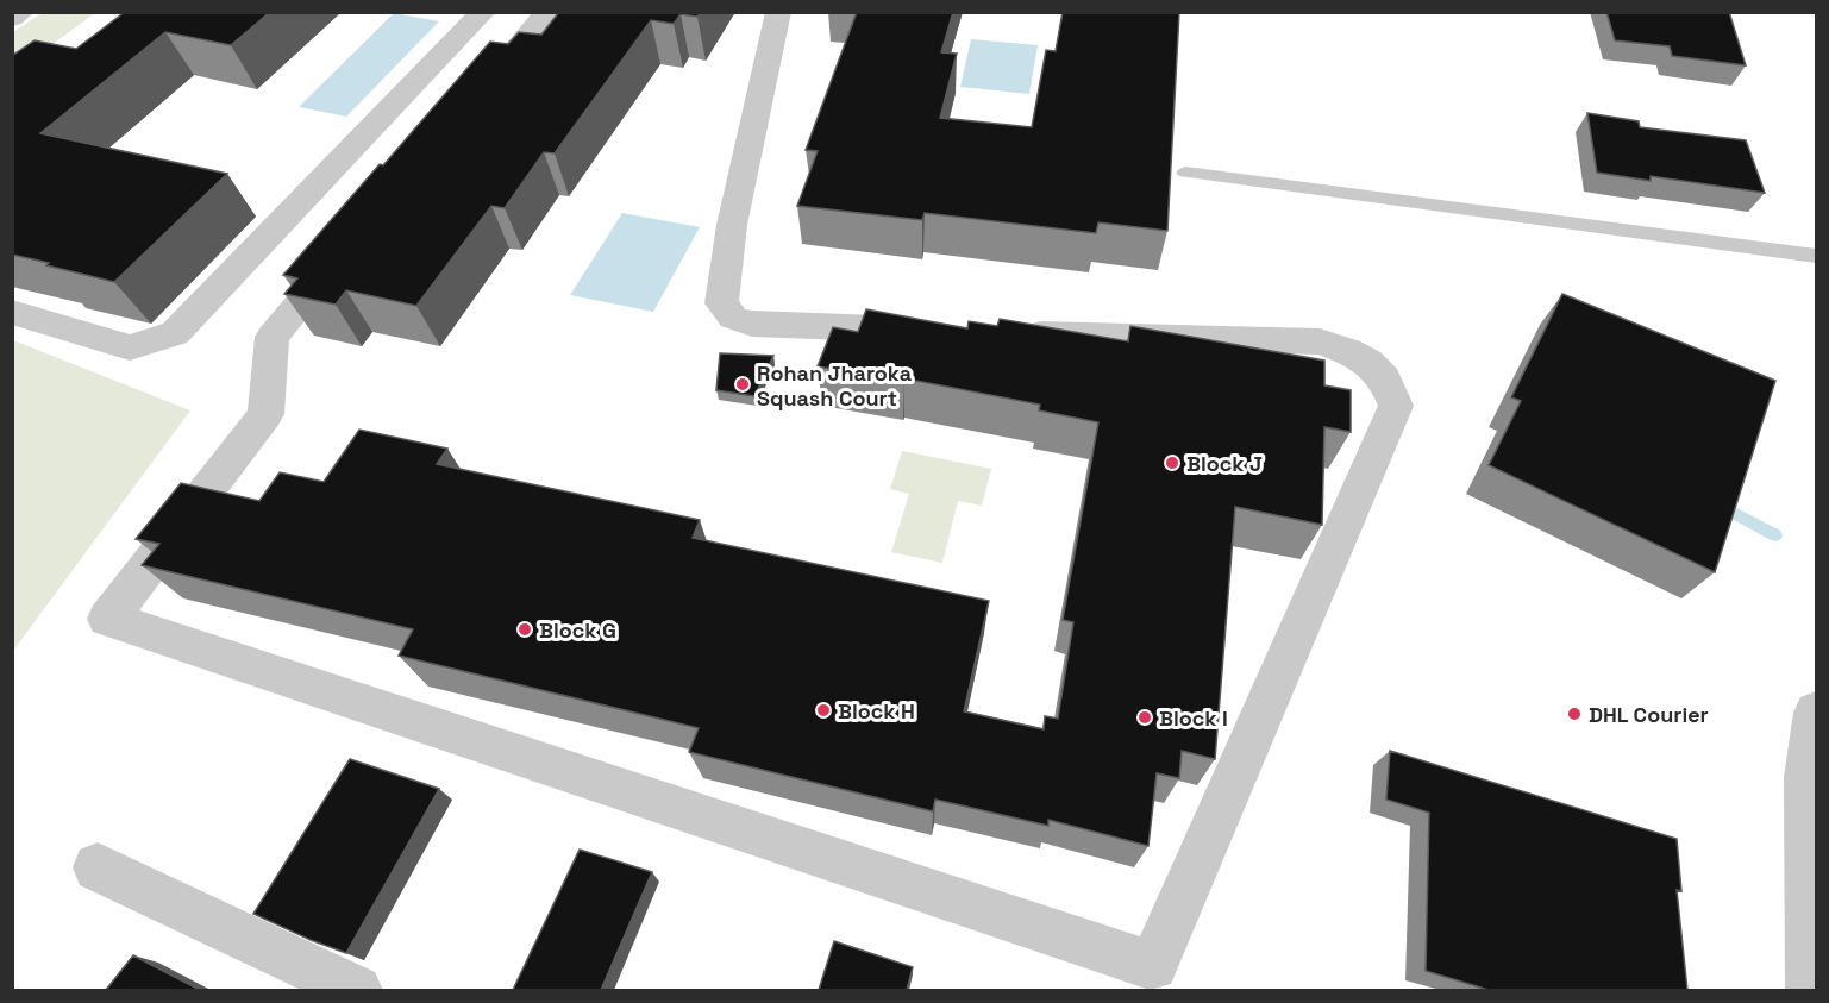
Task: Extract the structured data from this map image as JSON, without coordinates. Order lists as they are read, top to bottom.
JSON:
{
  "places": [
    "Rohan Jharoka Squash Court",
    "Block J",
    "Block G",
    "Block H",
    "DHL Courier",
    "Block I"
  ]
}
